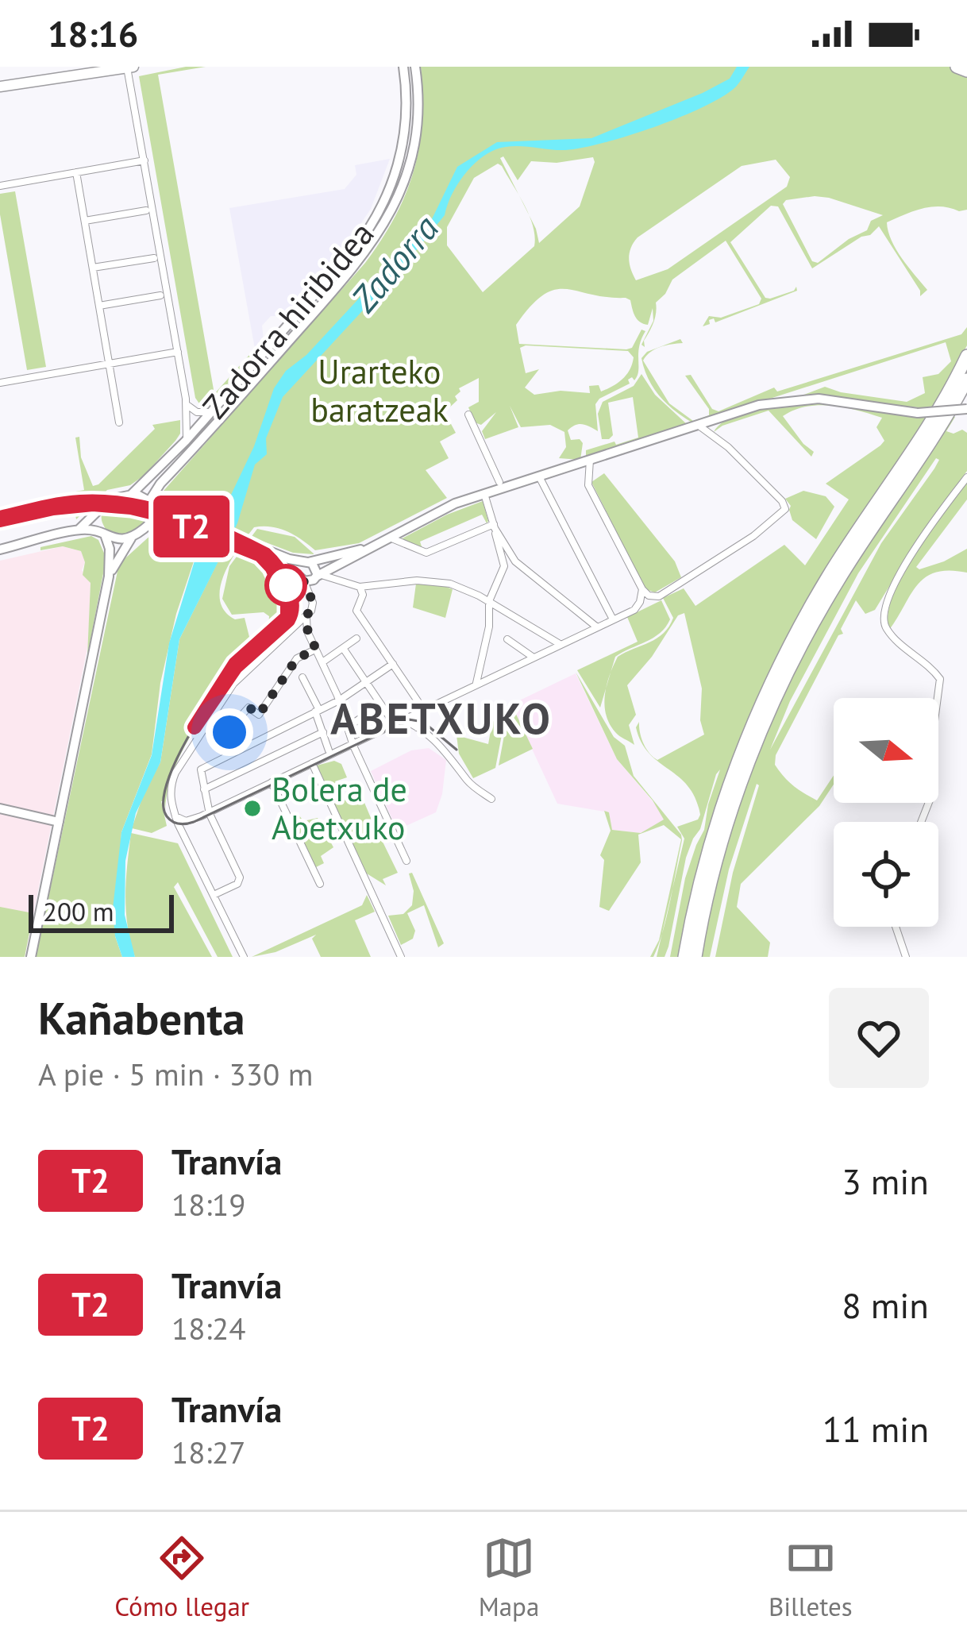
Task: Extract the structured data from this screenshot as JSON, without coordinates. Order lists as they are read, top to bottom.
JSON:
{
  "streets": {
    "main road": ["Zadorra hiribidea"]
  },
  "districts": ["ABETXUKO"],
  "water": ["Zadorra"],
  "parks": ["Urarteko baratzeak"],
  "places": ["Bolera de Abetxuko"],
  "lines": ["tram line T2"],
  "scale_bar": "200 m",
  "north": "right",
  "page": {
    "status": "18:16",
    "on_map": "T2",
    "scale": "200 m",
    "heading": ["Kañabenta", "A pie · 5 min · 330 m"],
    "list": [
      {
        "mark": "T2",
        "name": "Tranvía",
        "note": "18:19",
        "value": "3 min"
      },
      {
        "mark": "T2",
        "name": "Tranvía",
        "note": "18:24",
        "value": "8 min"
      },
      {
        "mark": "T2",
        "name": "Tranvía",
        "note": "18:27",
        "value": "11 min"
      }
    ],
    "tabs": ["Cómo llegar", "Mapa", "Billetes"]
  }
}
